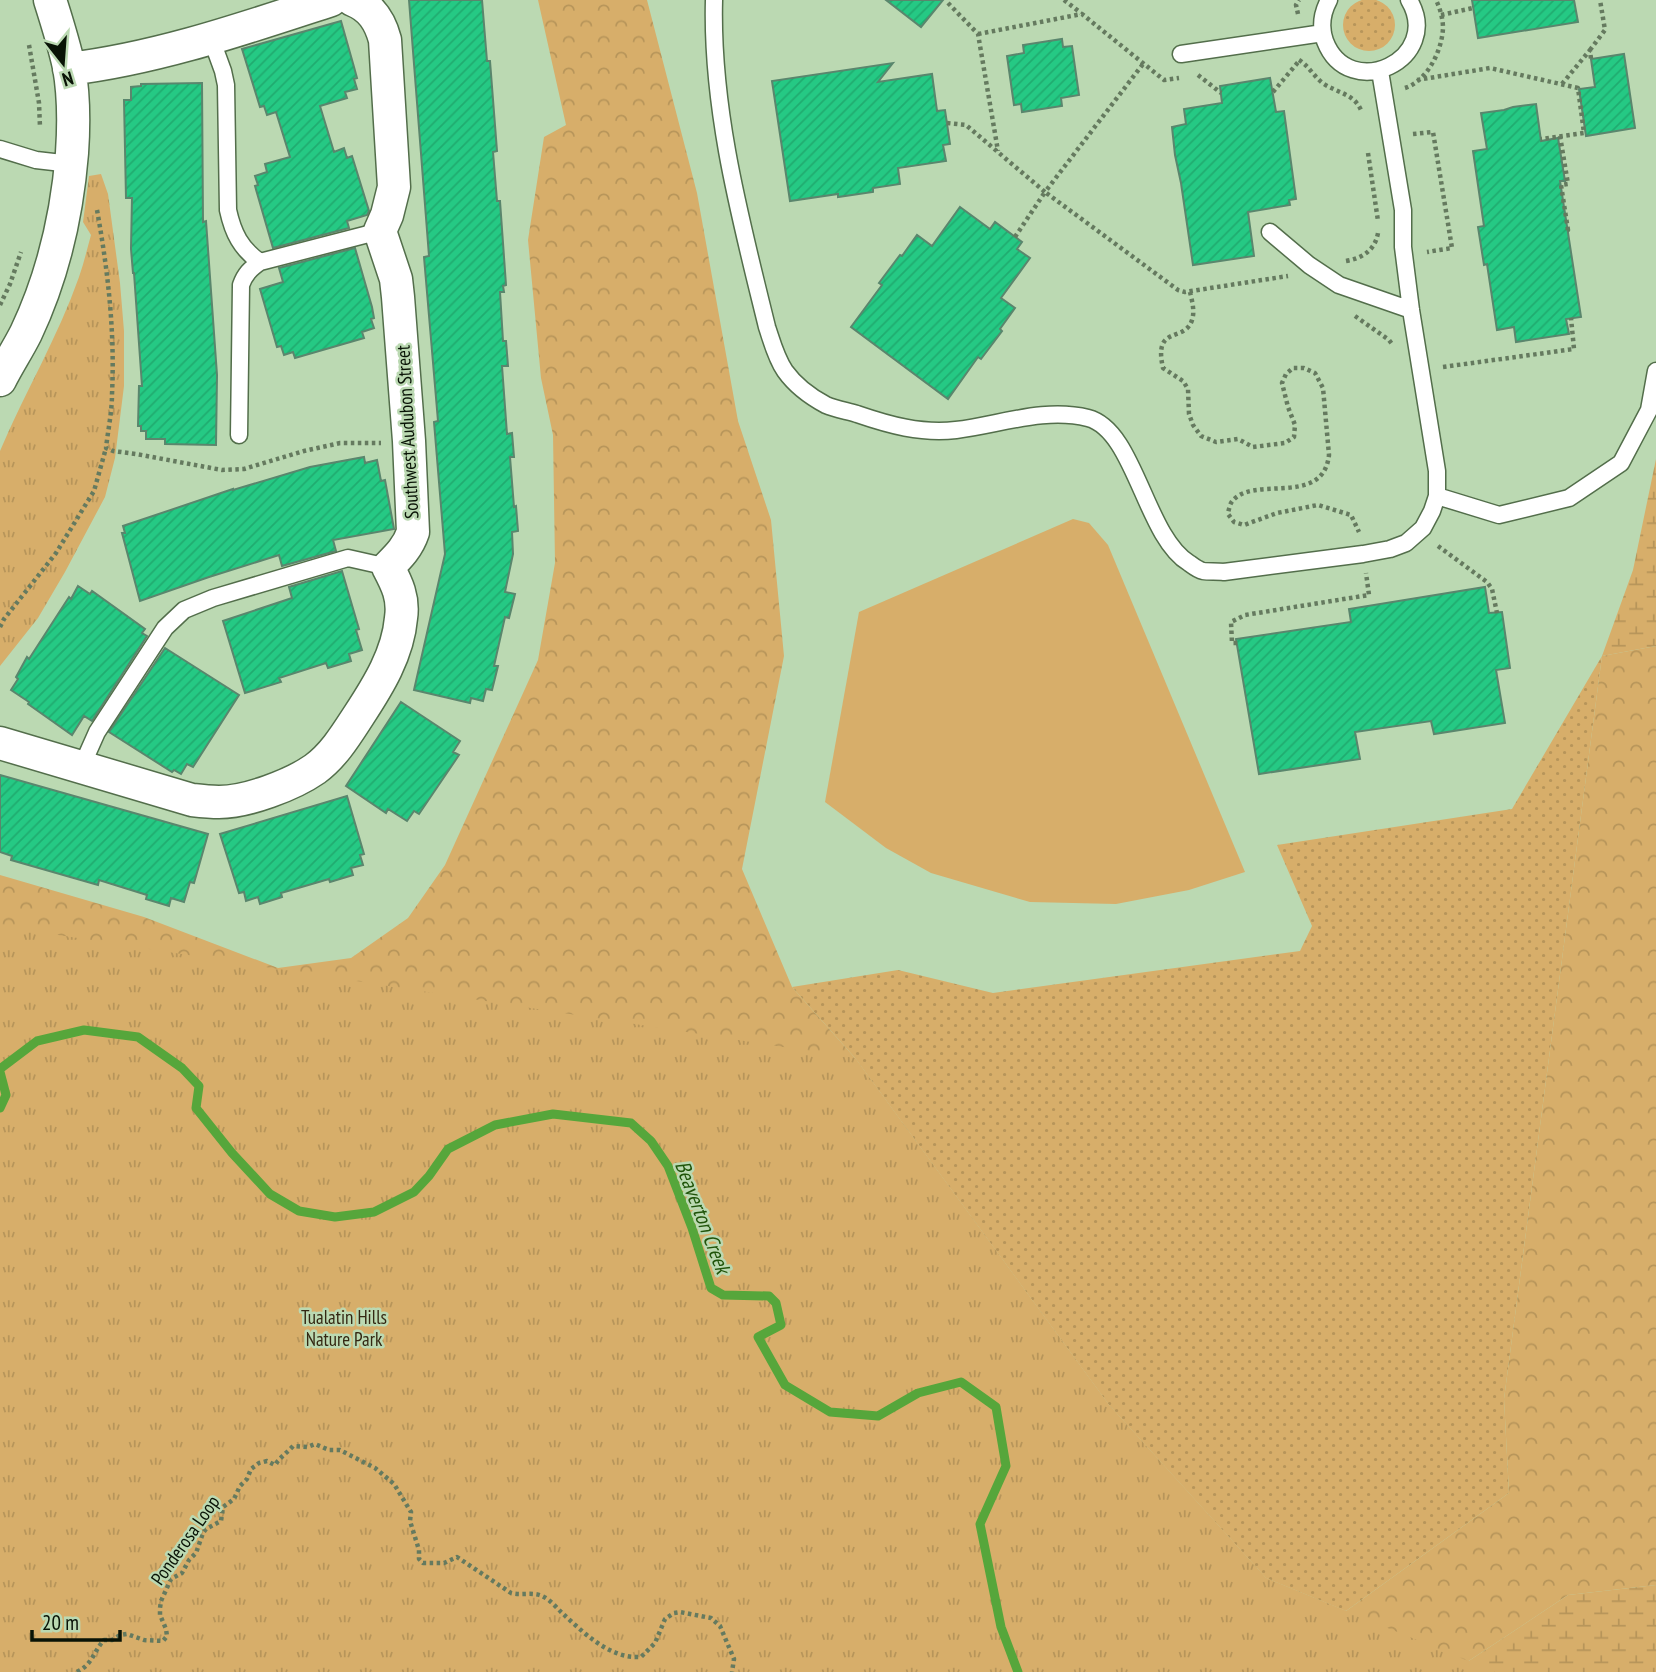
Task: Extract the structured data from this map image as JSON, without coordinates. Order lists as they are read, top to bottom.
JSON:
{
  "streets": {
    "street": ["Southwest Audubon Street"],
    "path": ["Ponderosa Loop"]
  },
  "water": ["Beaverton Creek"],
  "parks": ["Tualatin Hills Nature Park"],
  "scale_bar": "20 m",
  "north": "bottom"
}
